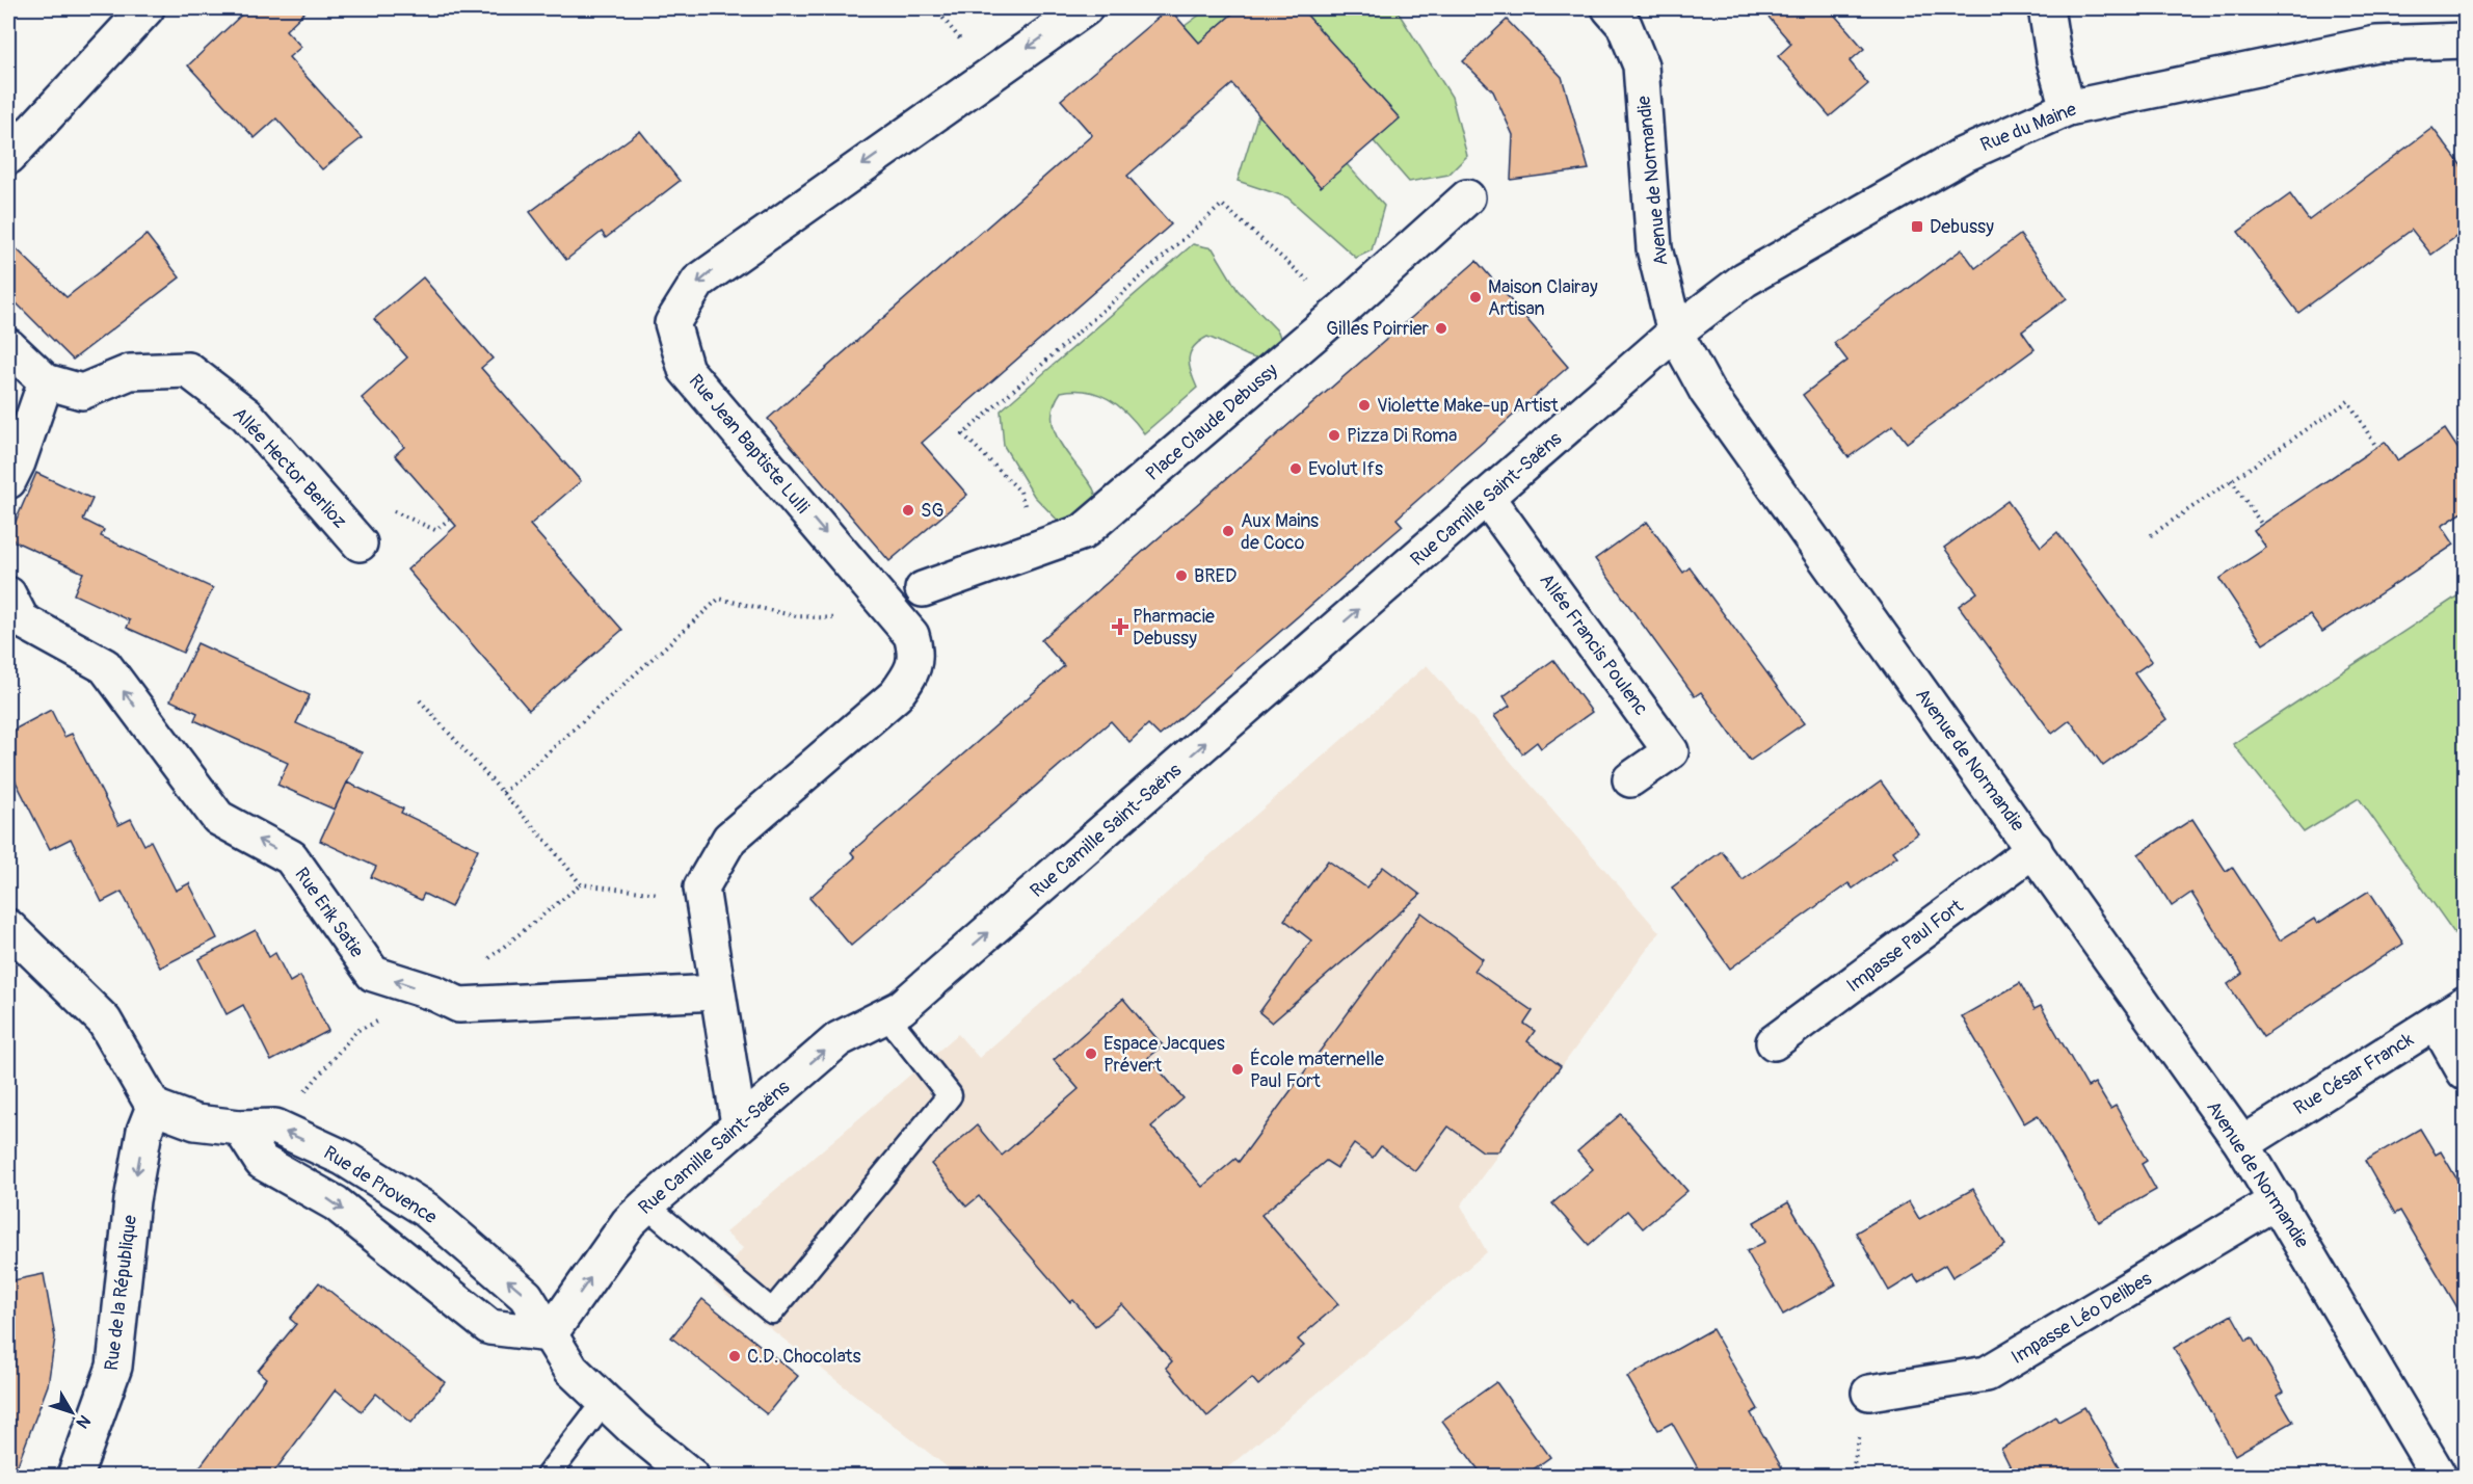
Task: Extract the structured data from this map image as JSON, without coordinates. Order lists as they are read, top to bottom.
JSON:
{
  "streets": {
    "street": [
      "Rue du Maine",
      "Avenue de Normandie",
      "Place Claude Debussy",
      "Rue Jean Baptiste Lulli",
      "Allée Hector Berlioz",
      "Rue Camille Saint-Saëns",
      "Allée Francis Poulenc",
      "Rue Erik Satie",
      "Impasse Paul Fort",
      "Rue César Franck",
      "Rue de Provence",
      "Rue de la République",
      "Impasse Léo Delibes"
    ]
  },
  "crossings": [
    ["Rue du Maine", "Avenue de Normandie"],
    ["Rue du Maine", "Rue Camille Saint-Saëns"],
    ["Avenue de Normandie", "Rue Camille Saint-Saëns"],
    ["Avenue de Normandie", "Impasse Paul Fort"],
    ["Avenue de Normandie", "Rue César Franck"],
    ["Avenue de Normandie", "Impasse Léo Delibes"],
    ["Rue Camille Saint-Saëns", "Allée Francis Poulenc"],
    ["Rue Camille Saint-Saëns", "Rue de Provence"],
    ["Rue de Provence", "Rue de la République"]
  ],
  "one_way": ["Rue Camille Saint-Saëns", "Rue Erik Satie", "Rue de la République"],
  "places": {
    "transit": ["Debussy"],
    "other": [
      "Maison Clairay Artisan",
      "Gilles Poirrier",
      "Violette Make-up Artist",
      "Pizza Di Roma",
      "Evolut Ifs",
      "SG",
      "Aux Mains de Coco",
      "BRED",
      "Espace Jacques Prévert",
      "École maternelle Paul Fort",
      "C.D. Chocolats"
    ],
    "health": ["Pharmacie Debussy"]
  },
  "north": "bottom right"
}
